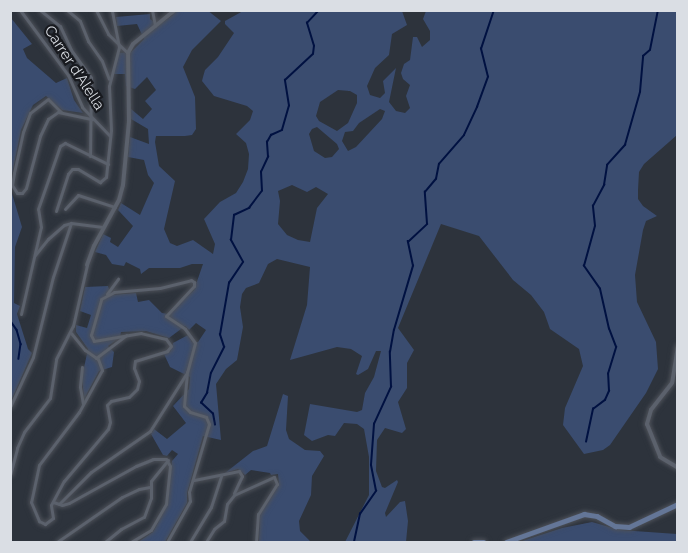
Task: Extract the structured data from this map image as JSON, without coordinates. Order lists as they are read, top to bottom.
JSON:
{
  "streets": {
    "street": ["Carrer d'Alella"]
  }
}
